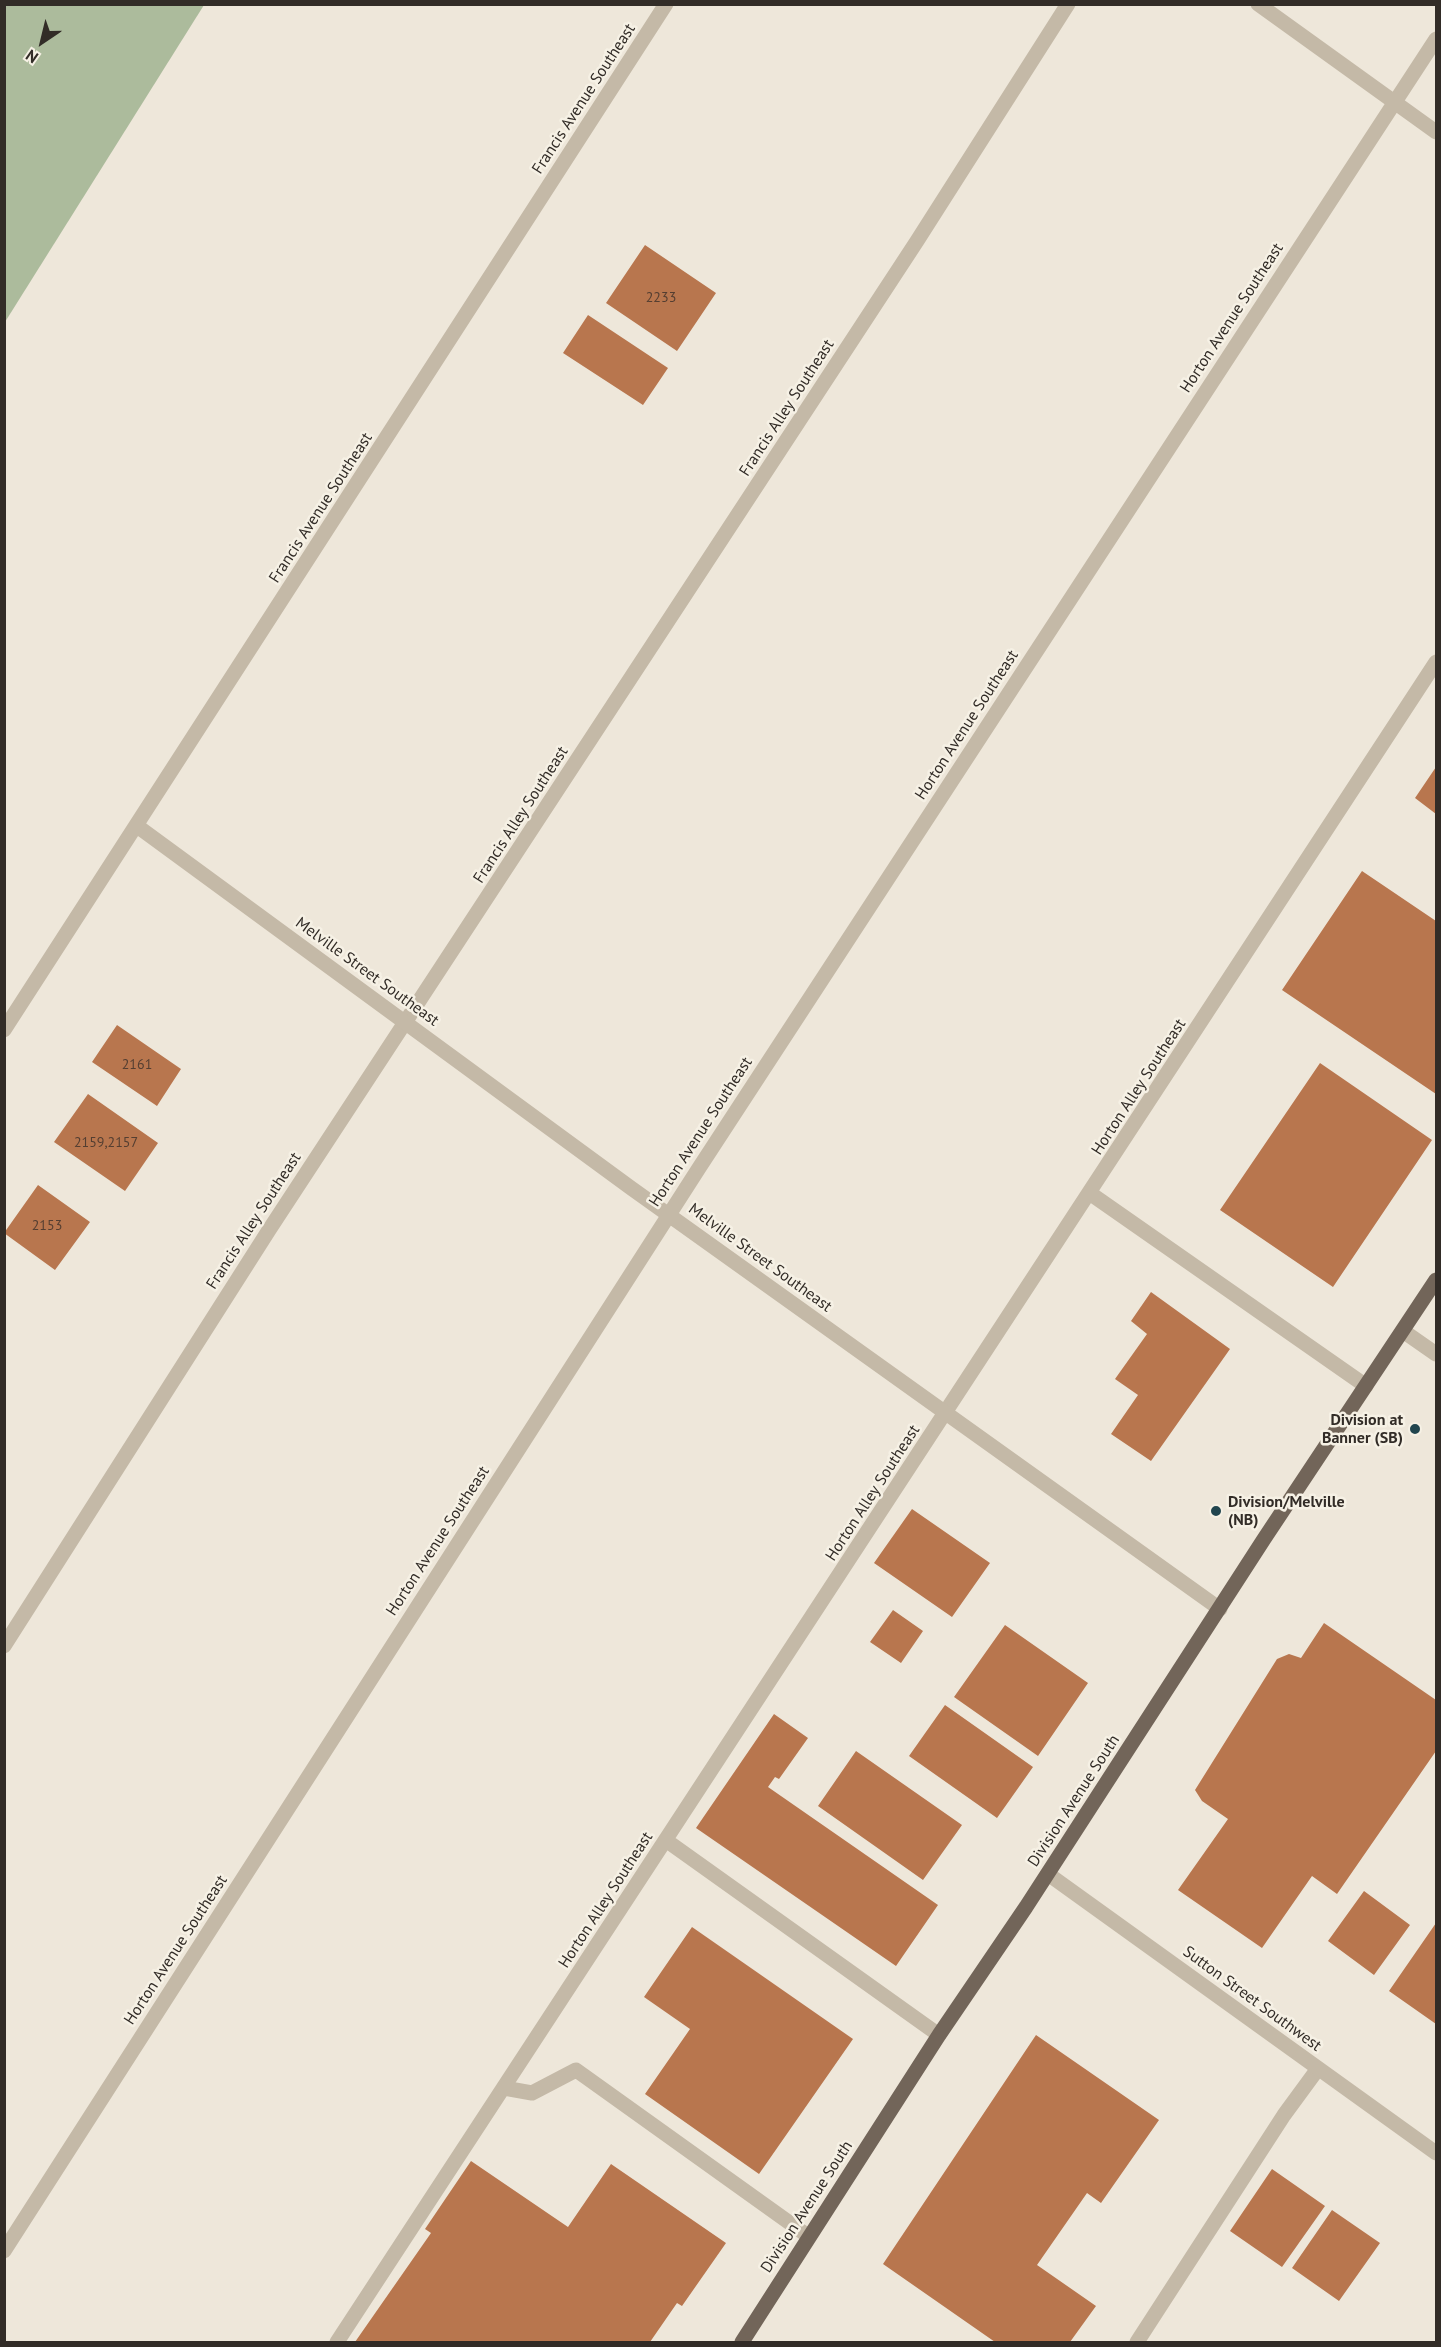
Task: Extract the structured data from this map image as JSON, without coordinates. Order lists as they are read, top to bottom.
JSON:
{
  "streets": {
    "main road": ["Division Avenue South"],
    "street": [
      "Francis Avenue Southeast",
      "Horton Avenue Southeast",
      "Francis Alley Southeast",
      "Melville Street Southeast",
      "Horton Alley Southeast",
      "Sutton Street Southwest"
    ]
  },
  "crossings": [
    ["Francis Avenue Southeast", "Melville Street Southeast"],
    ["Horton Avenue Southeast", "Melville Street Southeast"],
    ["Francis Alley Southeast", "Melville Street Southeast"],
    ["Melville Street Southeast", "Horton Alley Southeast"],
    ["Melville Street Southeast", "Division Avenue South"],
    ["Division Avenue South", "Sutton Street Southwest"]
  ],
  "places": ["Division at Banner (SB)", "Division/Melville (NB)"],
  "house_numbers": [
    "2233",
    "2161",
    "2159,2157",
    "2153"
  ],
  "north": "bottom left"
}
